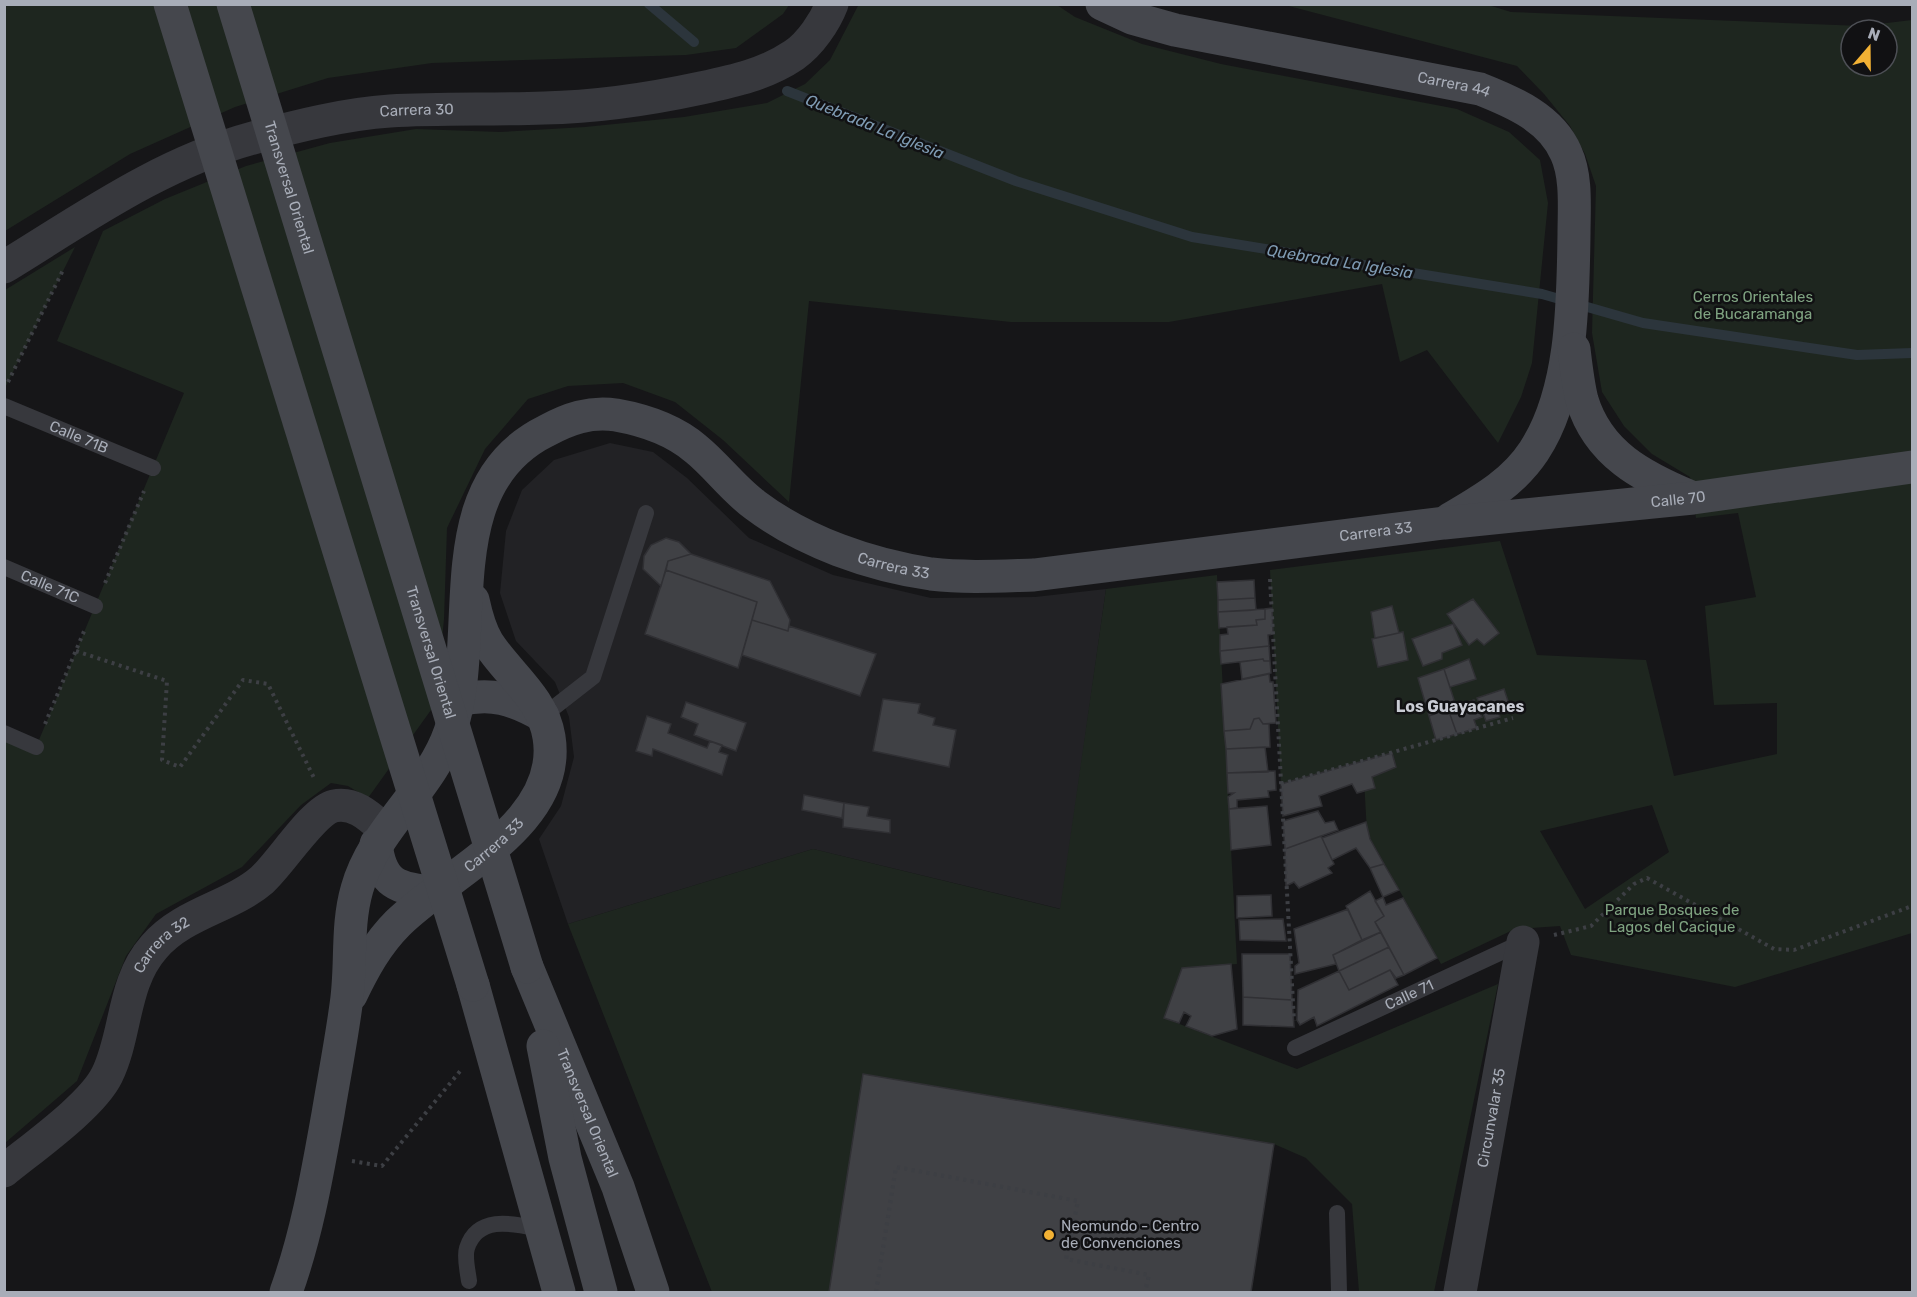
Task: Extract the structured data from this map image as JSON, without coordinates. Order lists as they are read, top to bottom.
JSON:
{
  "streets": {
    "main road": [
      "Carrera 44",
      "Transversal Oriental",
      "Calle 70",
      "Carrera 33"
    ],
    "street": ["Carrera 30", "Carrera 32", "Circunvalar 35"],
    "lane": ["Calle 71B", "Calle 71C", "Calle 71"]
  },
  "crossings": [
    ["Calle 70", "Carrera 33"],
    ["Calle 71", "Circunvalar 35"]
  ],
  "districts": ["Los Guayacanes"],
  "water": ["Quebrada La Iglesia"],
  "parks": ["Cerros Orientales de Bucaramanga", "Parque Bosques de Lagos del Cacique"],
  "places": ["Neomundo - Centro de Convenciones"],
  "north": "top"
}
